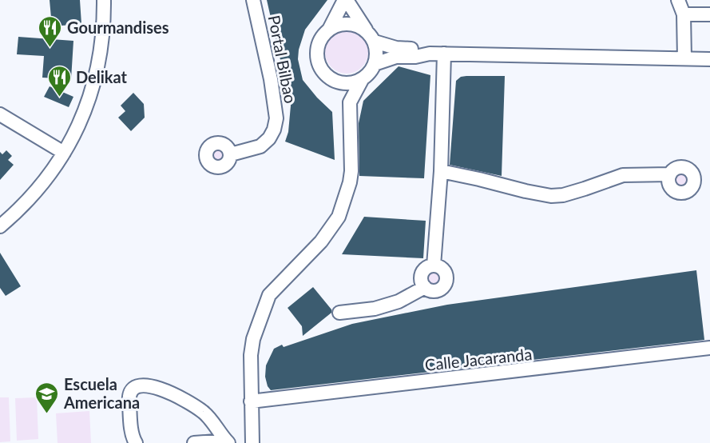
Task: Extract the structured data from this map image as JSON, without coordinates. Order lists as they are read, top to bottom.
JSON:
{
  "streets": {
    "street": ["Portal Bilbao", "Calle Jacaranda"]
  },
  "places": {
    "restaurant": ["Gourmandises", "Delikat"],
    "school or university": ["Escuela Americana"]
  }
}
